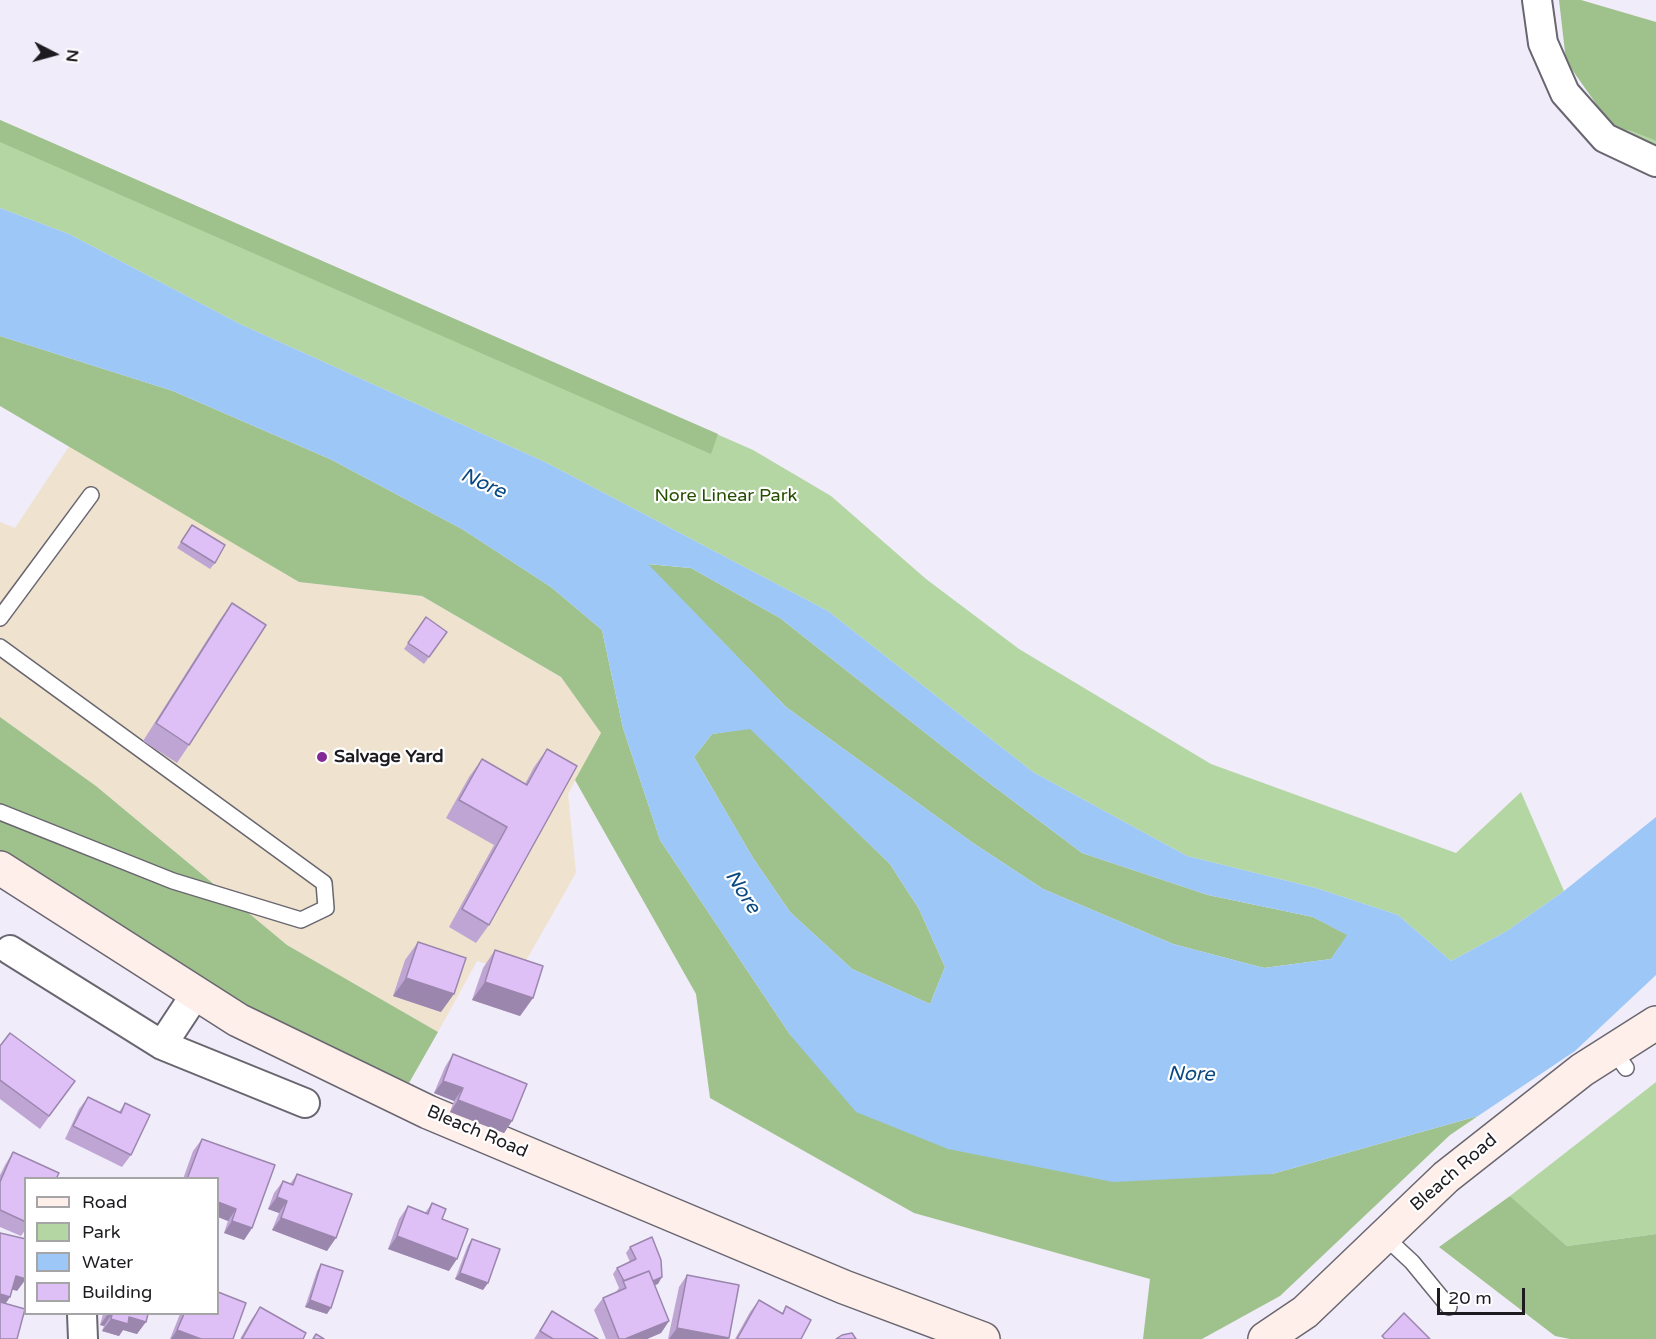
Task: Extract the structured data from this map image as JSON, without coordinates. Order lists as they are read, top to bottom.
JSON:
{
  "streets": {
    "street": ["Bleach Road"]
  },
  "water": ["Nore"],
  "parks": ["Nore Linear Park"],
  "places": ["Salvage Yard"],
  "legend": [
    "Road",
    "Park",
    "Water",
    "Building"
  ],
  "scale_bar": "20 m",
  "north": "right"
}
